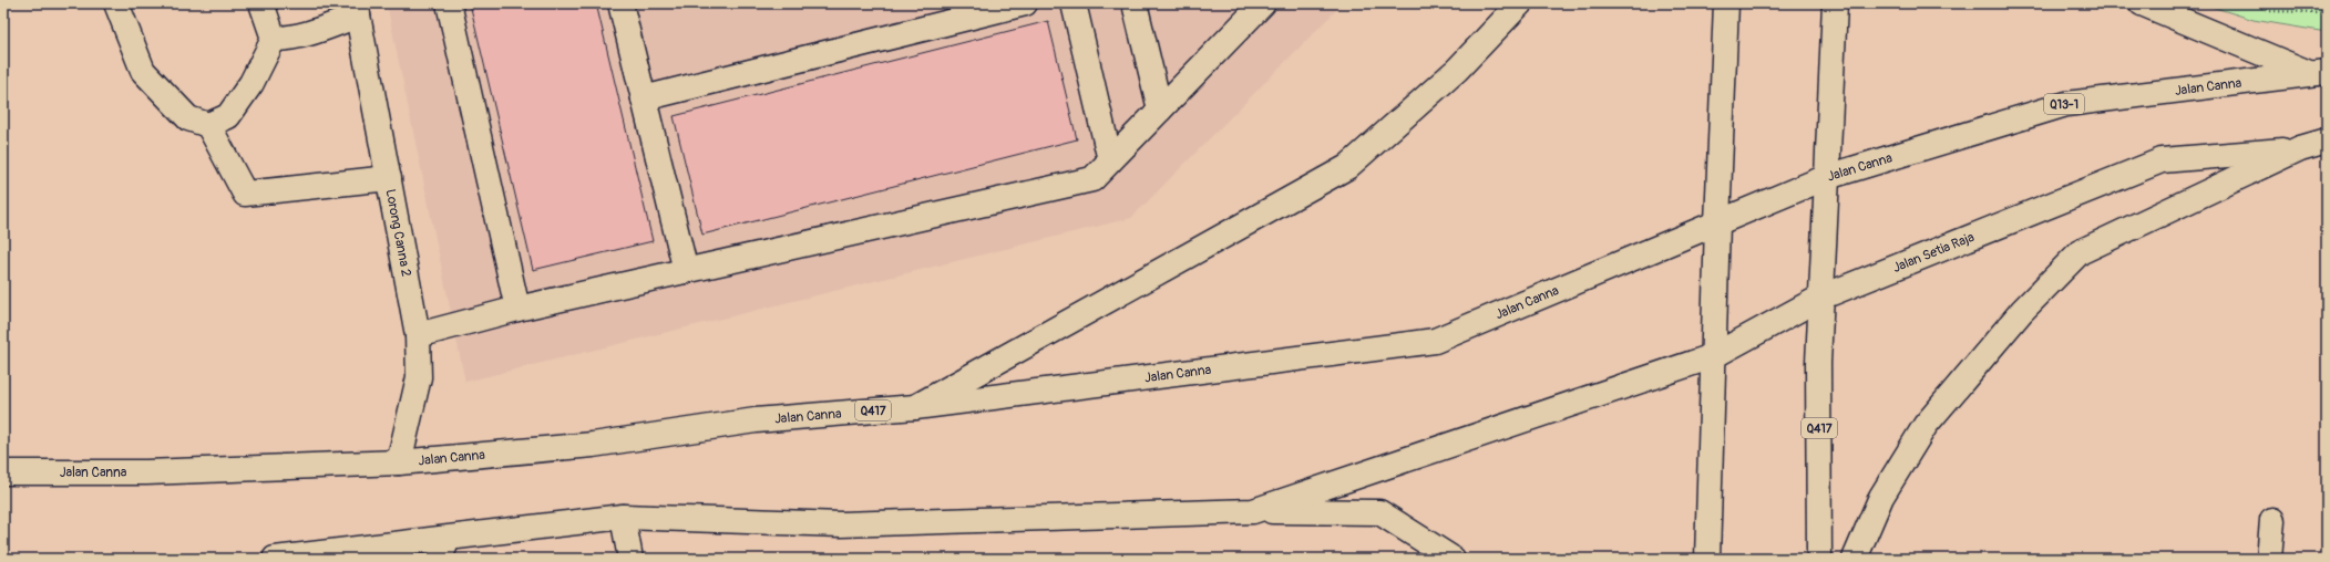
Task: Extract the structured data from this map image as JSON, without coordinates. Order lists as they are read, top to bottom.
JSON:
{
  "streets": {
    "main road": [
      "Jalan Canna",
      "Q13-1",
      "Lorong Canna 2",
      "Jalan Setia Raja",
      "Q417"
    ]
  },
  "crossings": [
    ["Jalan Canna", "Lorong Canna 2"],
    ["Jalan Canna", "Q417"],
    ["Jalan Setia Raja", "Q417"]
  ]
}
